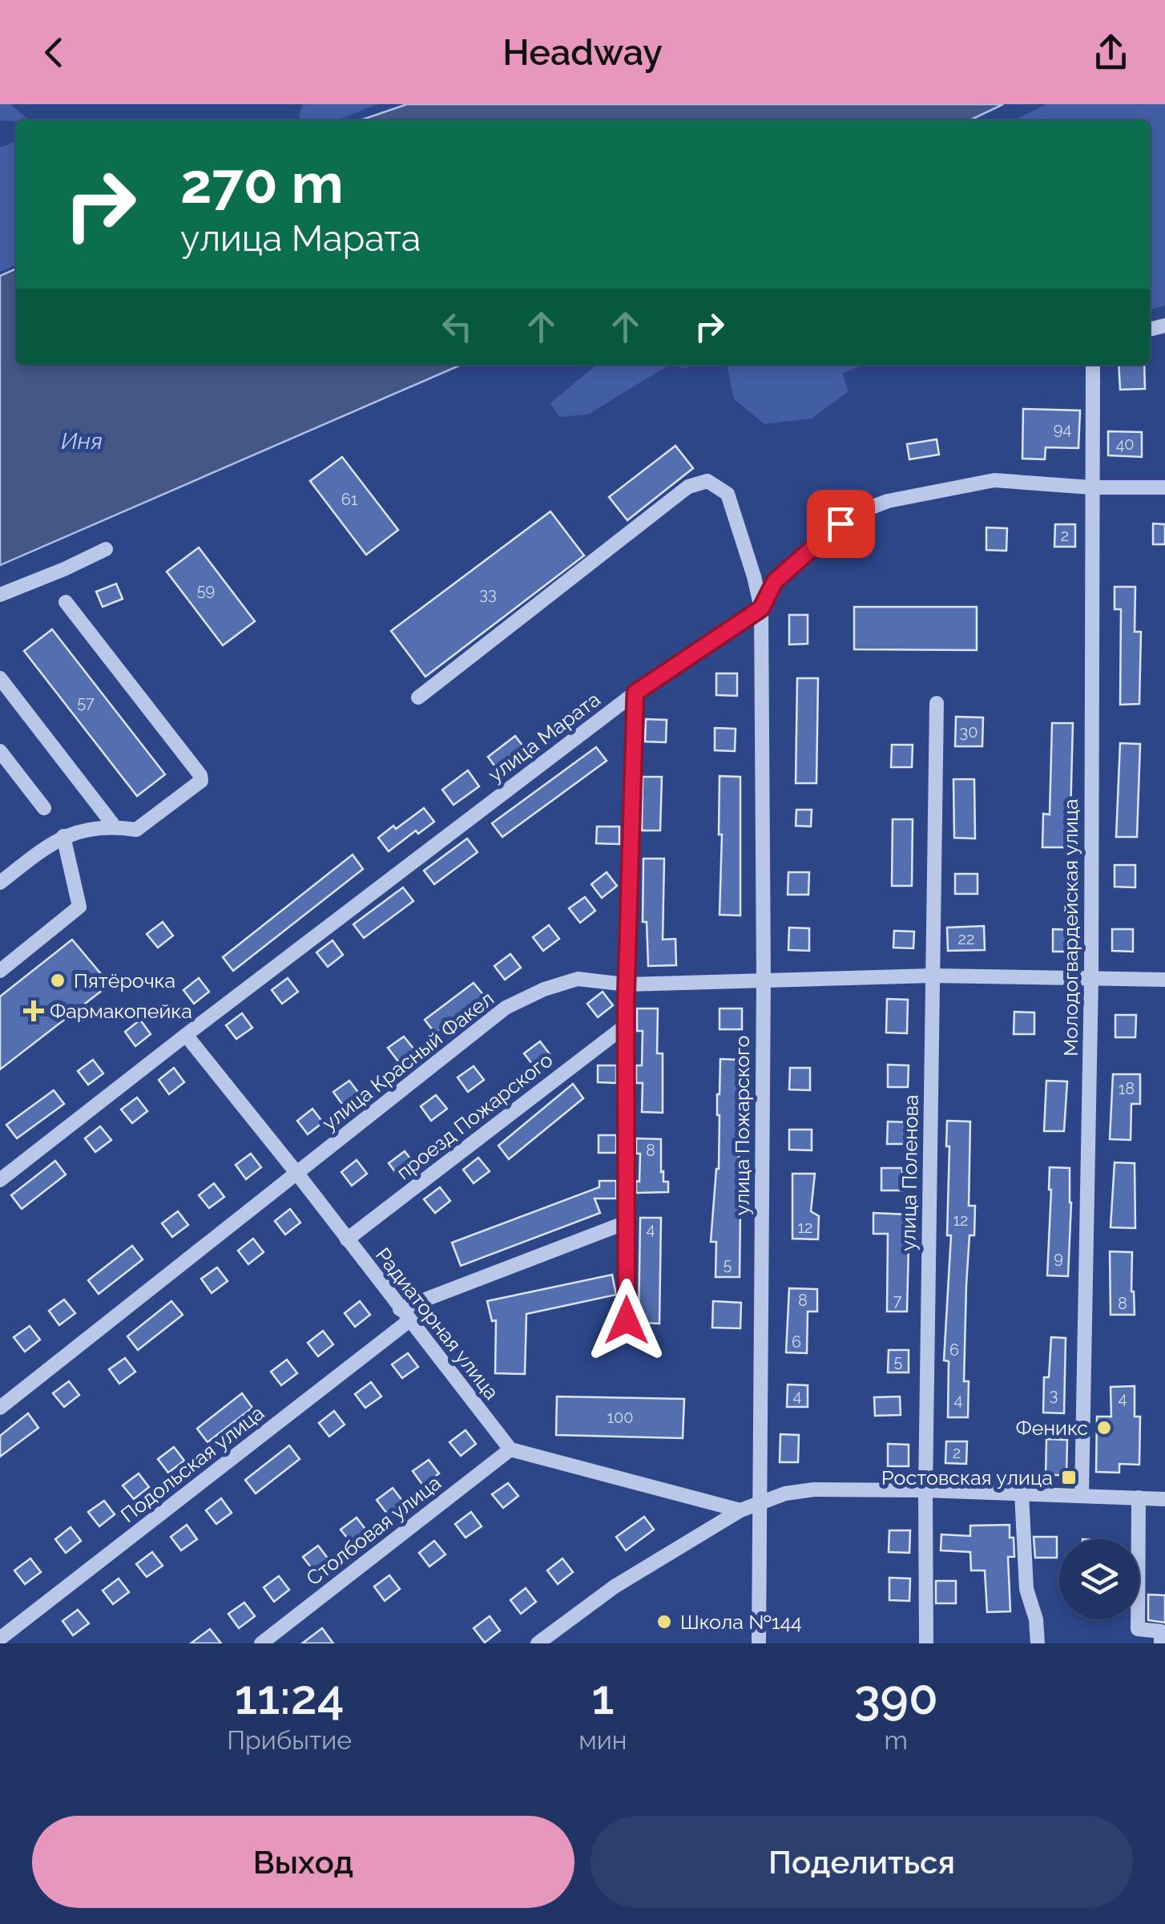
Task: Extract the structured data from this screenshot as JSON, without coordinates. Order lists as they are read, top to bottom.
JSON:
{
  "streets": {
    "street": [
      "улица Марата",
      "Молодогвардейская улица",
      "улица Красный Факел",
      "проезд Пожарского",
      "улица Пожарского",
      "улица Поленова",
      "Радиаторная улица",
      "Подольская улица",
      "Столбовая улица"
    ]
  },
  "crossings": [
    ["улица Марата", "Молодогвардейская улица"],
    ["улица Марата", "улица Пожарского"],
    ["улица Марата", "Радиаторная улица"],
    ["Молодогвардейская улица", "улица Красный Факел"],
    ["улица Красный Факел", "улица Пожарского"],
    ["улица Красный Факел", "улица Поленова"],
    ["улица Красный Факел", "Радиаторная улица"],
    ["проезд Пожарского", "Радиаторная улица"],
    ["Радиаторная улица", "Подольская улица"],
    ["Радиаторная улица", "Столбовая улица"]
  ],
  "water": ["Иня"],
  "places": {
    "other": ["Пятёрочка", "Феникс", "Школа №144"],
    "health": ["Фармакопейка"],
    "transit": ["Ростовская улица"]
  },
  "house_numbers": [
    "94",
    "40",
    "61",
    "2",
    "59",
    "33",
    "57",
    "30",
    "22",
    "18",
    "8",
    "12",
    "12",
    "4",
    "9",
    "5",
    "8",
    "7",
    "8",
    "6",
    "6",
    "5",
    "3",
    "4",
    "4",
    "4",
    "100",
    "2"
  ],
  "page": {
    "header": "Headway",
    "turn": ["270 m", "улица Марата"],
    "eta": [
      "11:24",
      "Прибытие",
      "1",
      "мин",
      "390",
      "m"
    ],
    "buttons": ["Выход", "Поделиться"]
  }
}
